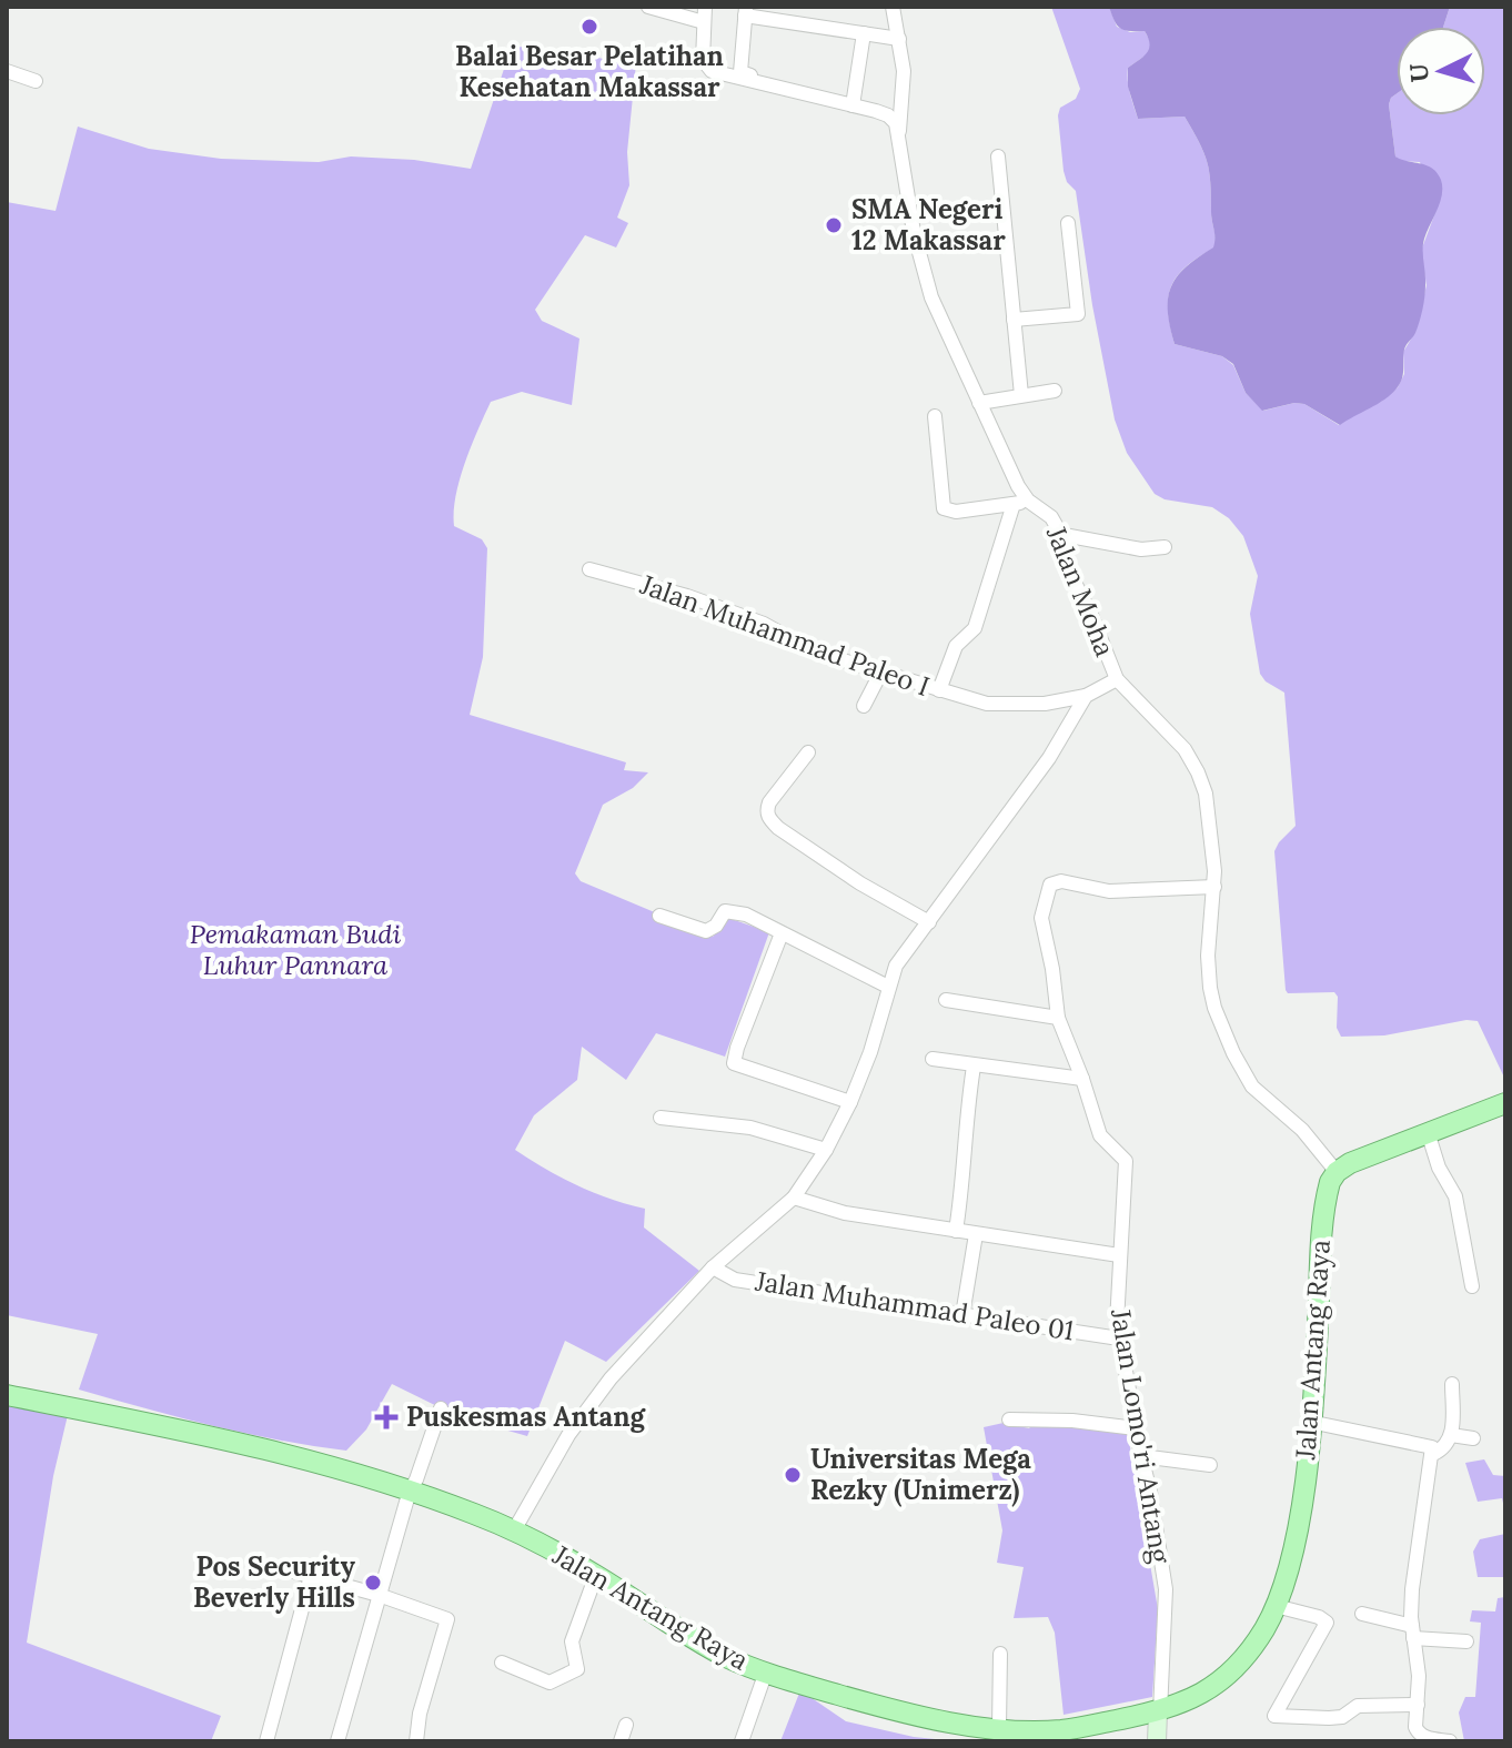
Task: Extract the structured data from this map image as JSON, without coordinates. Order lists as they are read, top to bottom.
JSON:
{
  "streets": {
    "main road": ["Jalan Antang Raya"],
    "street": [
      "Jalan Moha",
      "Jalan Muhammad Paleo I",
      "Jalan Muhammad Paleo 01",
      "Jalan Lomo'ri Antang"
    ]
  },
  "crossings": [
    ["Jalan Moha", "Jalan Antang Raya"],
    ["Jalan Muhammad Paleo 01", "Jalan Lomo'ri Antang"],
    ["Jalan Antang Raya", "Jalan Lomo'ri Antang"]
  ],
  "parks": ["Pemakaman Budi Luhur Pannara"],
  "places": {
    "other": [
      "Balai Besar Pelatihan Kesehatan Makassar",
      "SMA Negeri 12 Makassar",
      "Universitas Mega Rezky (Unimerz)",
      "Pos Security Beverly Hills"
    ],
    "health": ["Puskesmas Antang"]
  },
  "north": "left"
}
